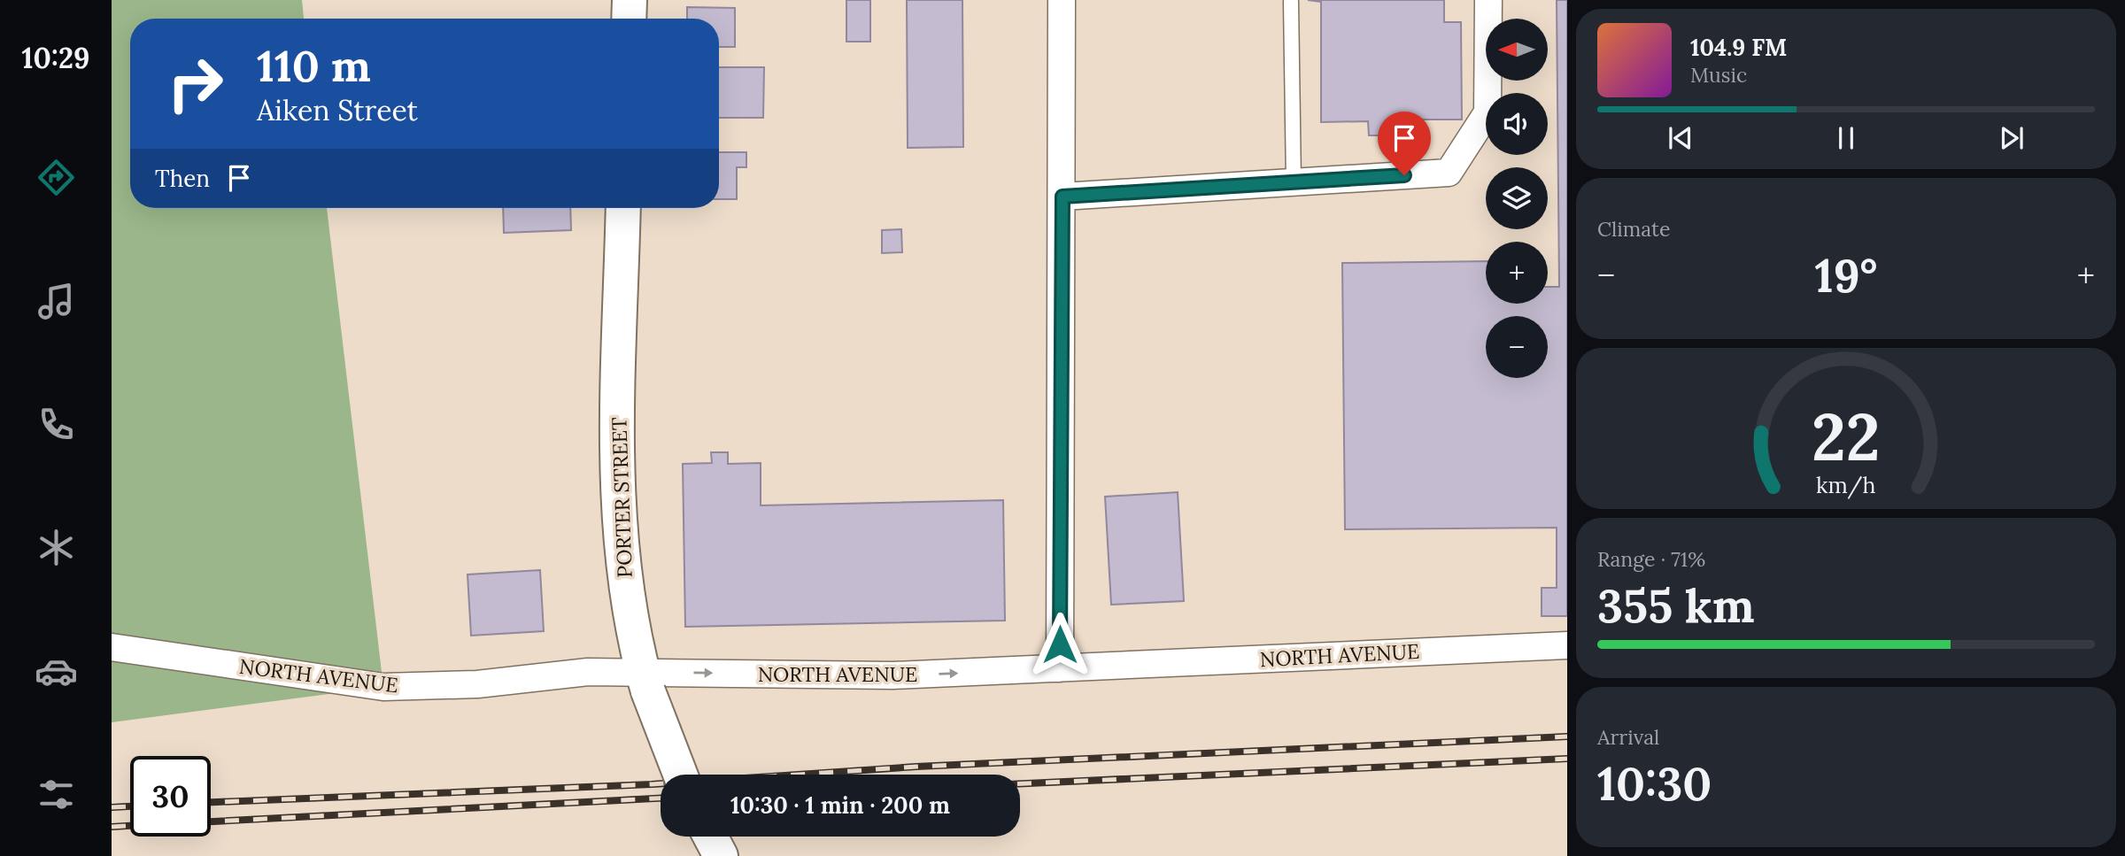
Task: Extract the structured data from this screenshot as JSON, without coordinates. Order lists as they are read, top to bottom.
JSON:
{
  "streets": {
    "street": ["PORTER STREET", "NORTH AVENUE"]
  },
  "crossings": [
    ["PORTER STREET", "NORTH AVENUE"]
  ],
  "north": "left",
  "page": {
    "tabs": "10:29",
    "map_buttons": ["+", "−"],
    "turn": ["110 m", "Aiken Street"],
    "song": ["104.9 FM", "Music"],
    "then": "Then",
    "tile": [
      "Climate",
      ["Range · 71%", "355 km"],
      ["Arrival", "10:30"]
    ],
    "heat": ["−", "19°", "+"],
    "limit": "30",
    "trip": "10:30 · 1 min · 200 m",
    "gauge": ["22", "km/h"]
  }
}
